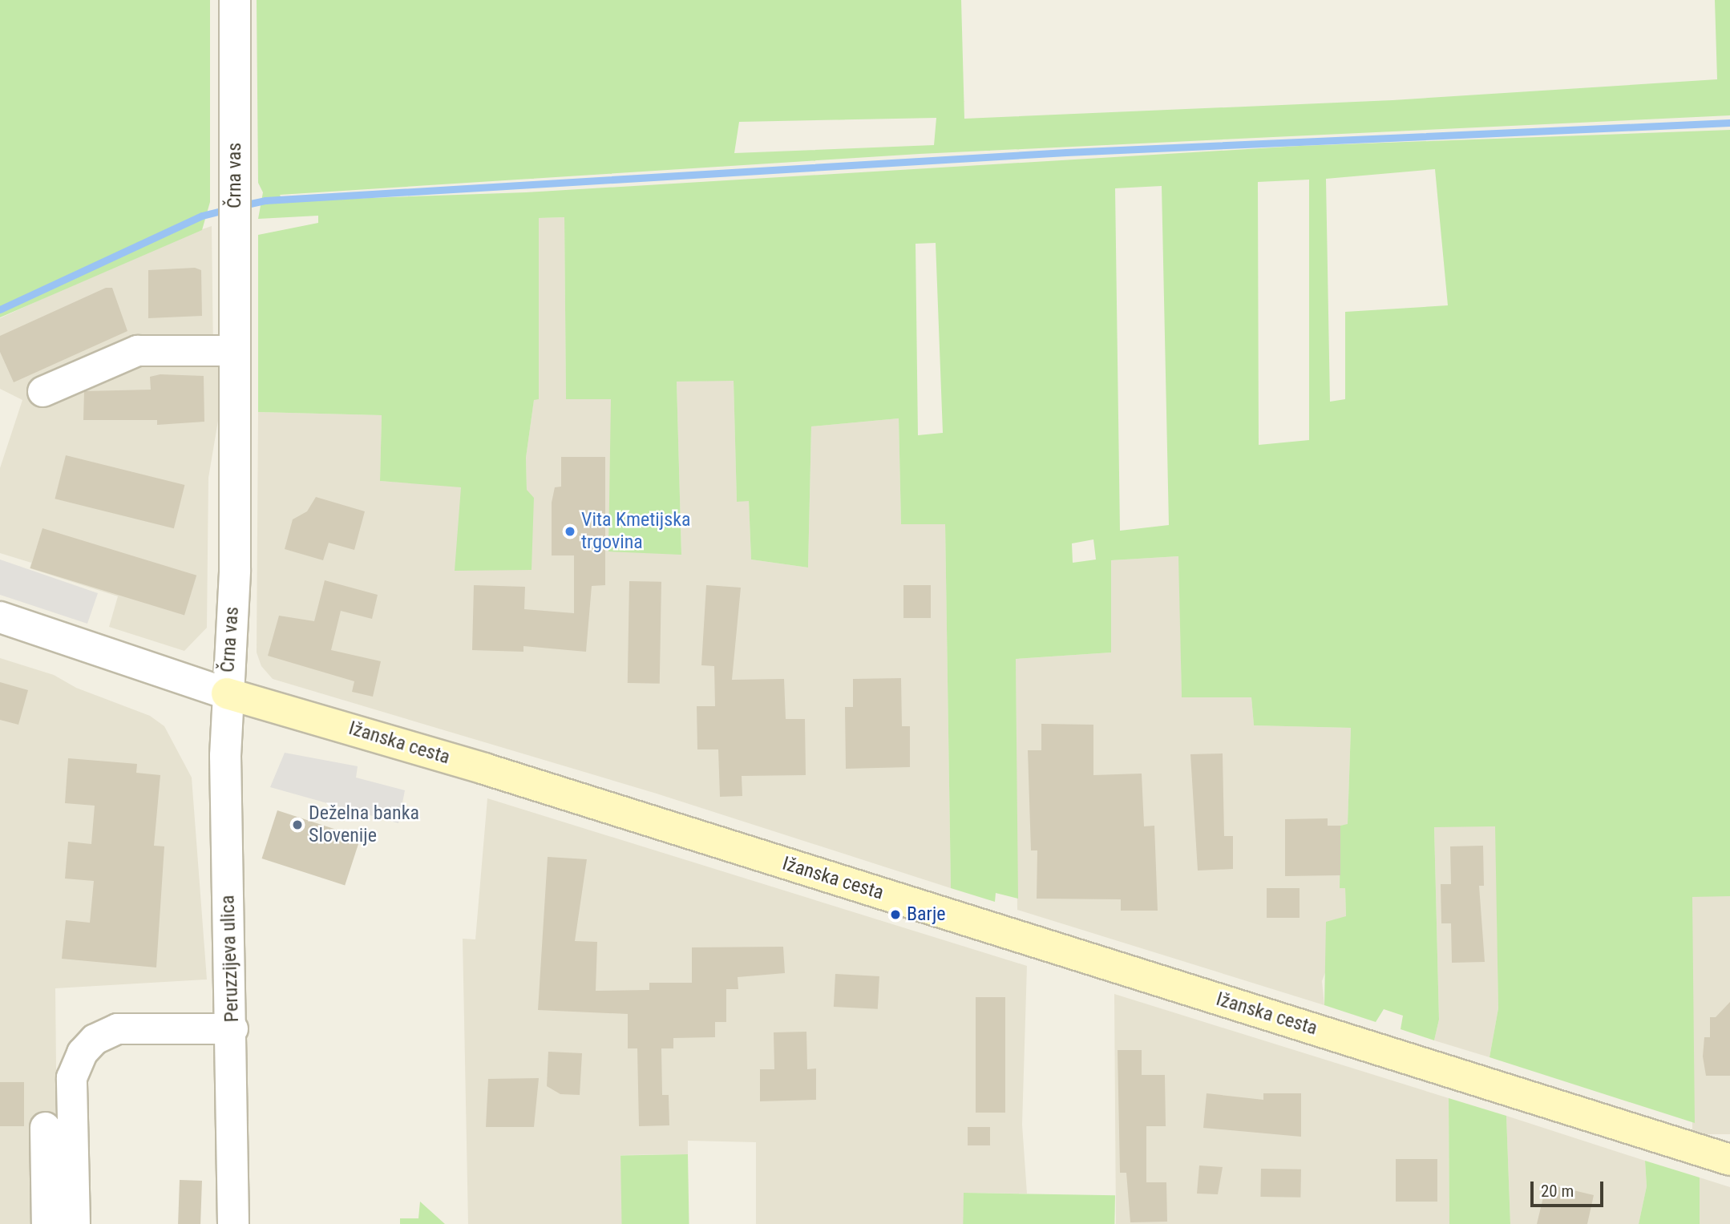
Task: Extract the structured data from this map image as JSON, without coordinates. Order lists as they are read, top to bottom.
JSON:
{
  "streets": {
    "main road": ["Ižanska cesta"],
    "street": ["Črna vas", "Peruzzijeva ulica"]
  },
  "crossings": [
    ["Črna vas", "Ižanska cesta"],
    ["Črna vas", "Peruzzijeva ulica"],
    ["Ižanska cesta", "Peruzzijeva ulica"]
  ],
  "places": ["Vita Kmetijska trgovina", "Deželna banka Slovenije", "Barje"],
  "scale_bar": "20 m"
}
